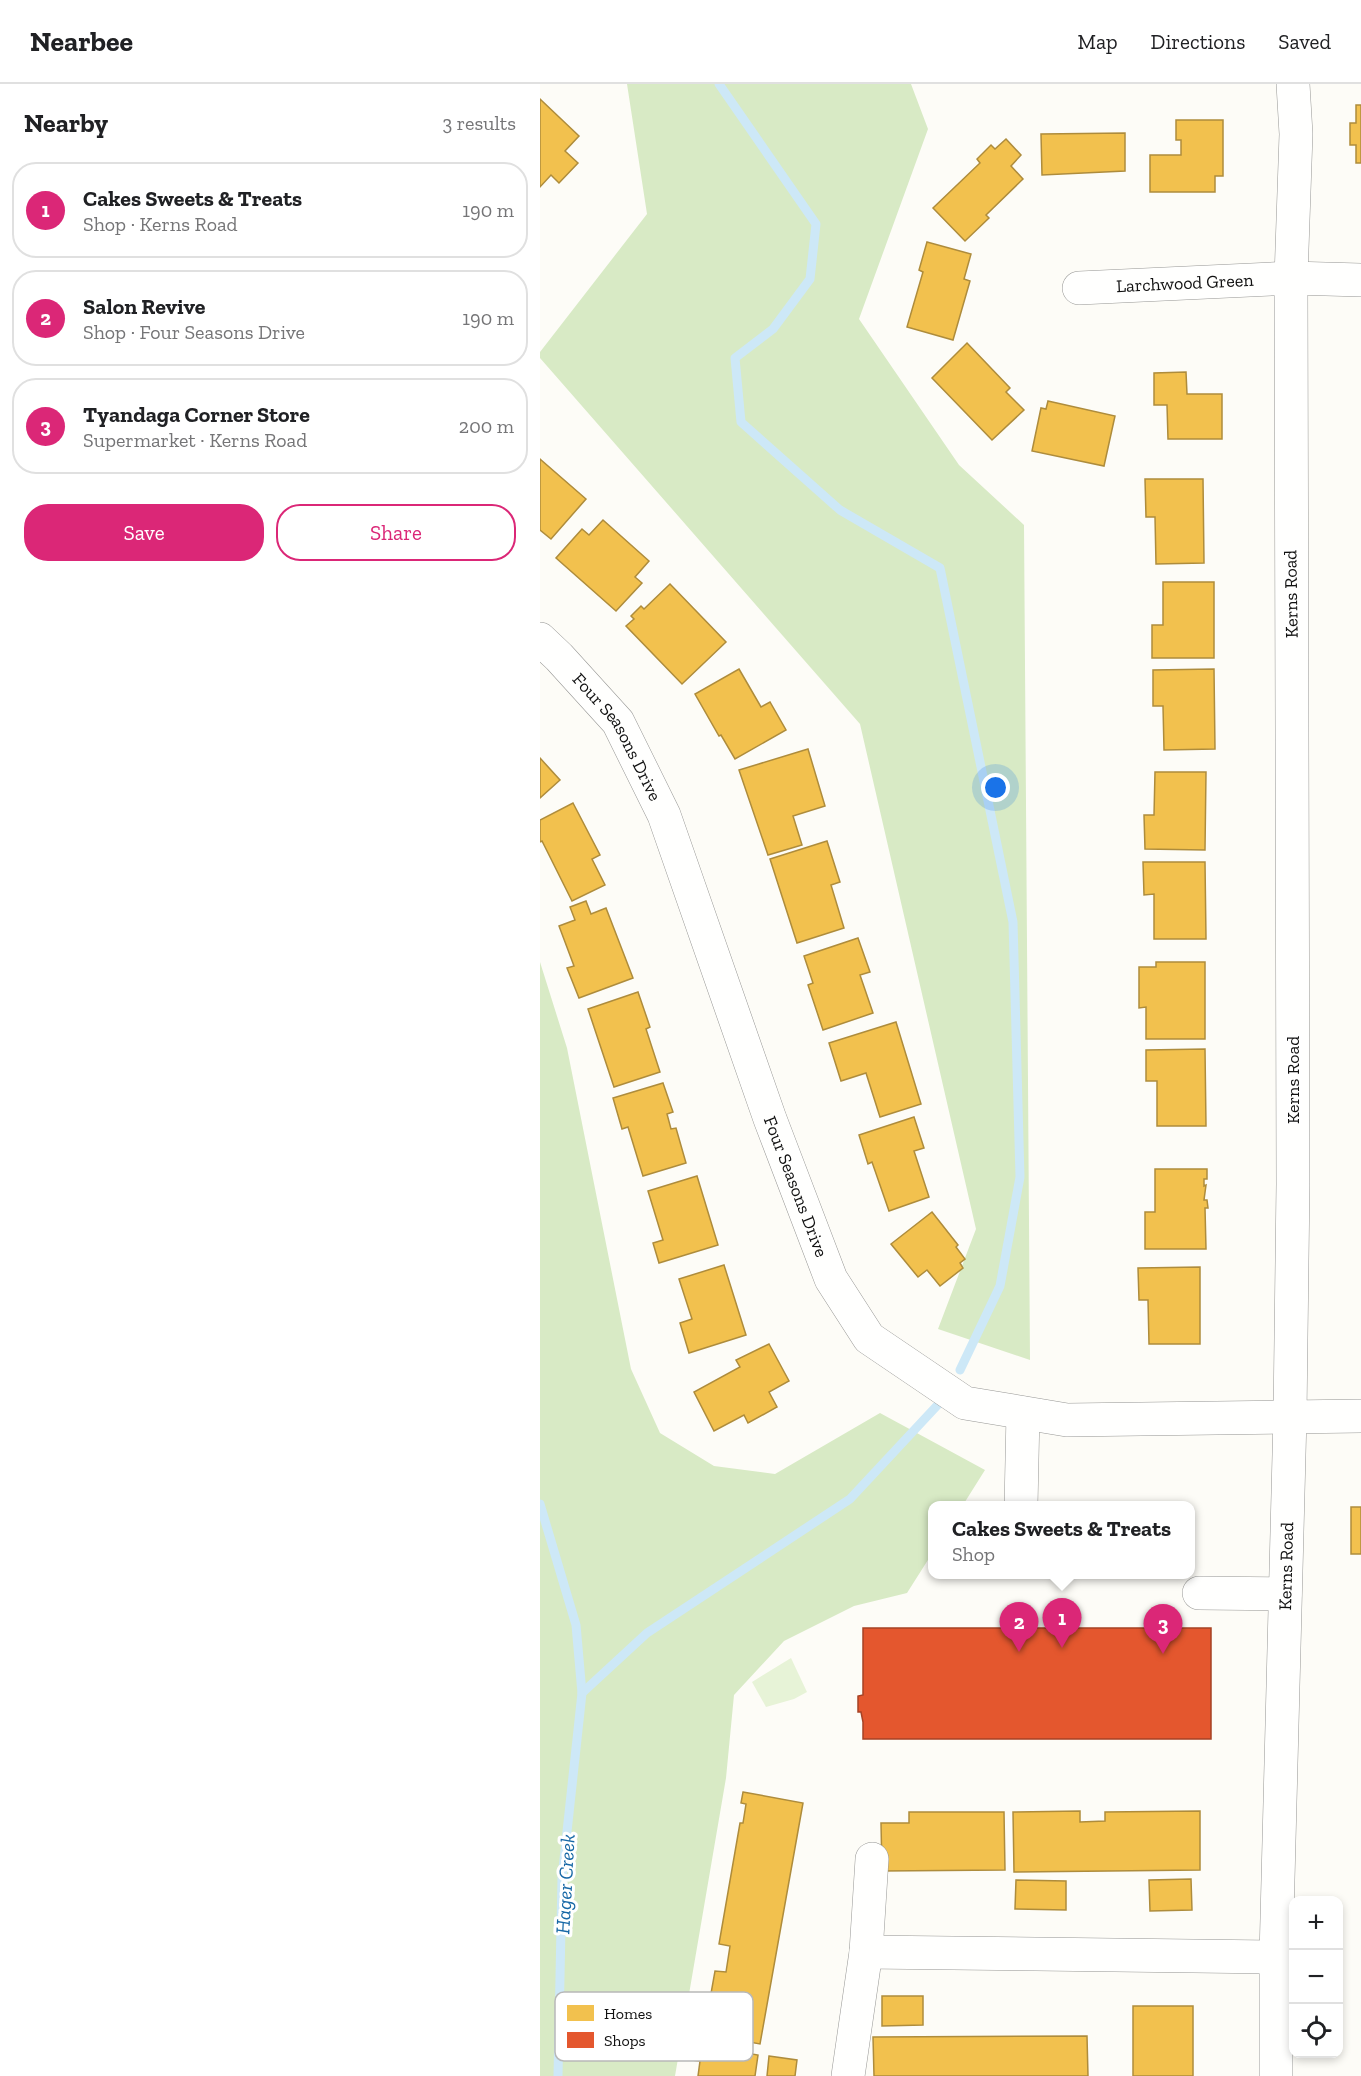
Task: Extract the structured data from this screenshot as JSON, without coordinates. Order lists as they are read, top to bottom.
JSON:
{
  "streets": {
    "street": ["Larchwood Green", "Kerns Road", "Four Seasons Drive"]
  },
  "crossings": [
    ["Larchwood Green", "Kerns Road"],
    ["Kerns Road", "Four Seasons Drive"]
  ],
  "water": ["Hager Creek"],
  "legend": ["Homes", "Shops"],
  "page": {
    "header": "Nearbee",
    "nav": ["Map", "Directions", "Saved"],
    "heading": ["Nearby", "3 results"],
    "list": [
      {
        "mark": "1",
        "name": "Cakes Sweets & Treats",
        "note": "Shop · Kerns Road",
        "value": "190 m"
      },
      {
        "mark": "2",
        "name": "Salon Revive",
        "note": "Shop · Four Seasons Drive",
        "value": "190 m"
      },
      {
        "mark": "3",
        "name": "Tyandaga Corner Store",
        "note": "Supermarket · Kerns Road",
        "value": "200 m"
      }
    ],
    "buttons": ["Save", "Share"],
    "popup": ["Cakes Sweets & Treats", "Shop"],
    "pins": ["1", "2", "3"],
    "map_buttons": ["+", "−"]
  }
}
